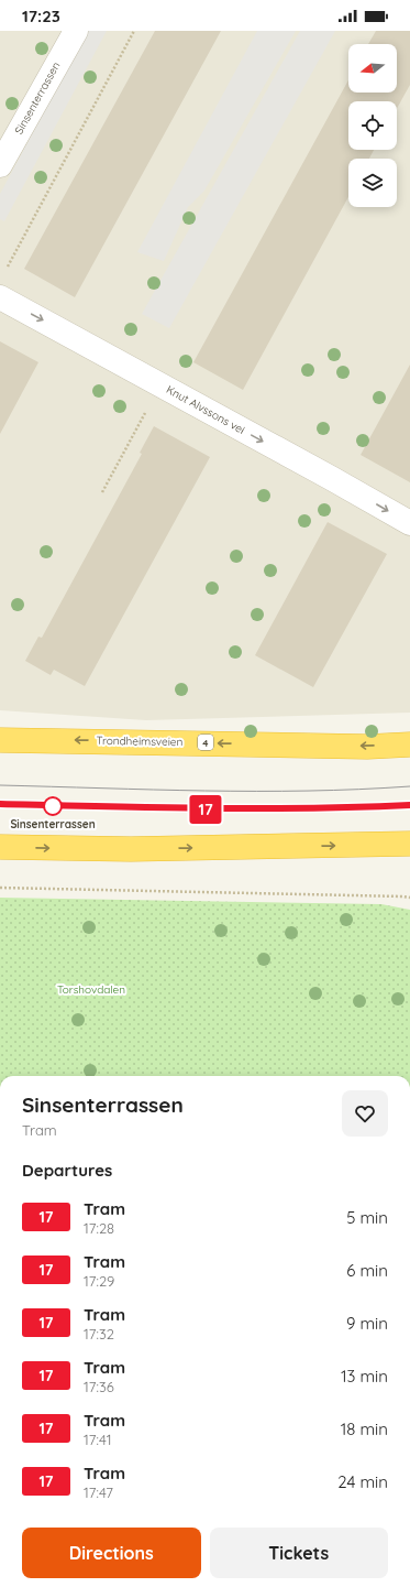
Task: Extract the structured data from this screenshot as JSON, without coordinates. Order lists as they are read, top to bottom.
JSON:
{
  "streets": {
    "highway": ["Trondheimsveien", "4"],
    "street": ["Sinsenterrassen", "Knut Alvssons vei"]
  },
  "one_way": ["Knut Alvssons vei"],
  "parks": ["Torshovdalen"],
  "places": ["Sinsenterrassen"],
  "lines": ["tram line 17"],
  "north": "left",
  "page": {
    "status": "17:23",
    "on_map": "17",
    "heading": [
      ["Sinsenterrassen", "Tram"],
      "Departures"
    ],
    "list": [
      {
        "mark": "17",
        "name": "Tram",
        "note": "17:28",
        "value": "5 min"
      },
      {
        "mark": "17",
        "name": "Tram",
        "note": "17:29",
        "value": "6 min"
      },
      {
        "mark": "17",
        "name": "Tram",
        "note": "17:32",
        "value": "9 min"
      },
      {
        "mark": "17",
        "name": "Tram",
        "note": "17:36",
        "value": "13 min"
      },
      {
        "mark": "17",
        "name": "Tram",
        "note": "17:41",
        "value": "18 min"
      },
      {
        "mark": "17",
        "name": "Tram",
        "note": "17:47",
        "value": "24 min"
      }
    ],
    "buttons": ["Directions", "Tickets"]
  }
}
